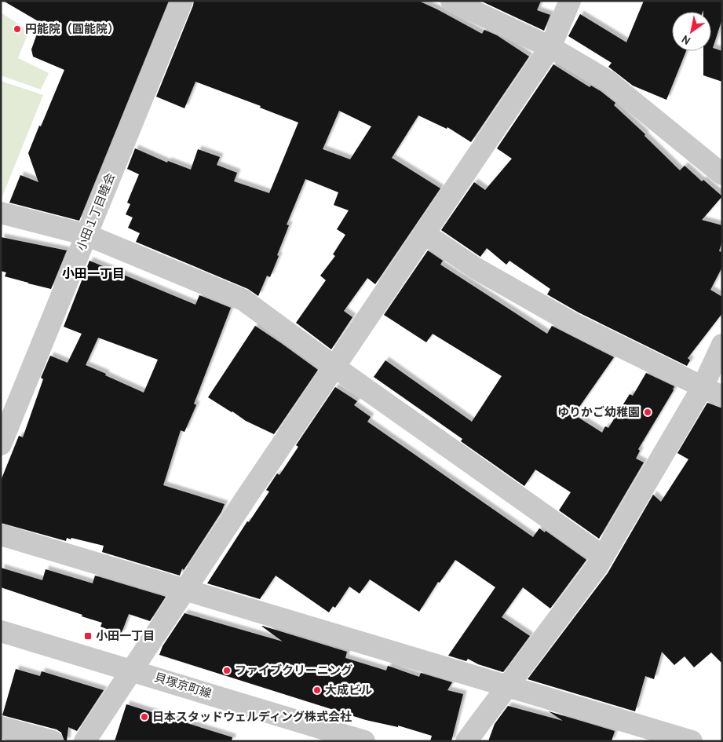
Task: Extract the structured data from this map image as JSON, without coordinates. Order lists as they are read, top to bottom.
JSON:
{
  "streets": {
    "street": ["小田１丁目睦会", "貝塚京町線"]
  },
  "districts": ["小田一丁目"],
  "places": {
    "other": [
      "円能院（圓能院）",
      "ゆりかご幼稚園",
      "ファイブクリーニング",
      "大成ビル",
      "日本スタッドウェルディング株式会社"
    ],
    "transit": ["小田一丁目"]
  },
  "north": "bottom left"
}
